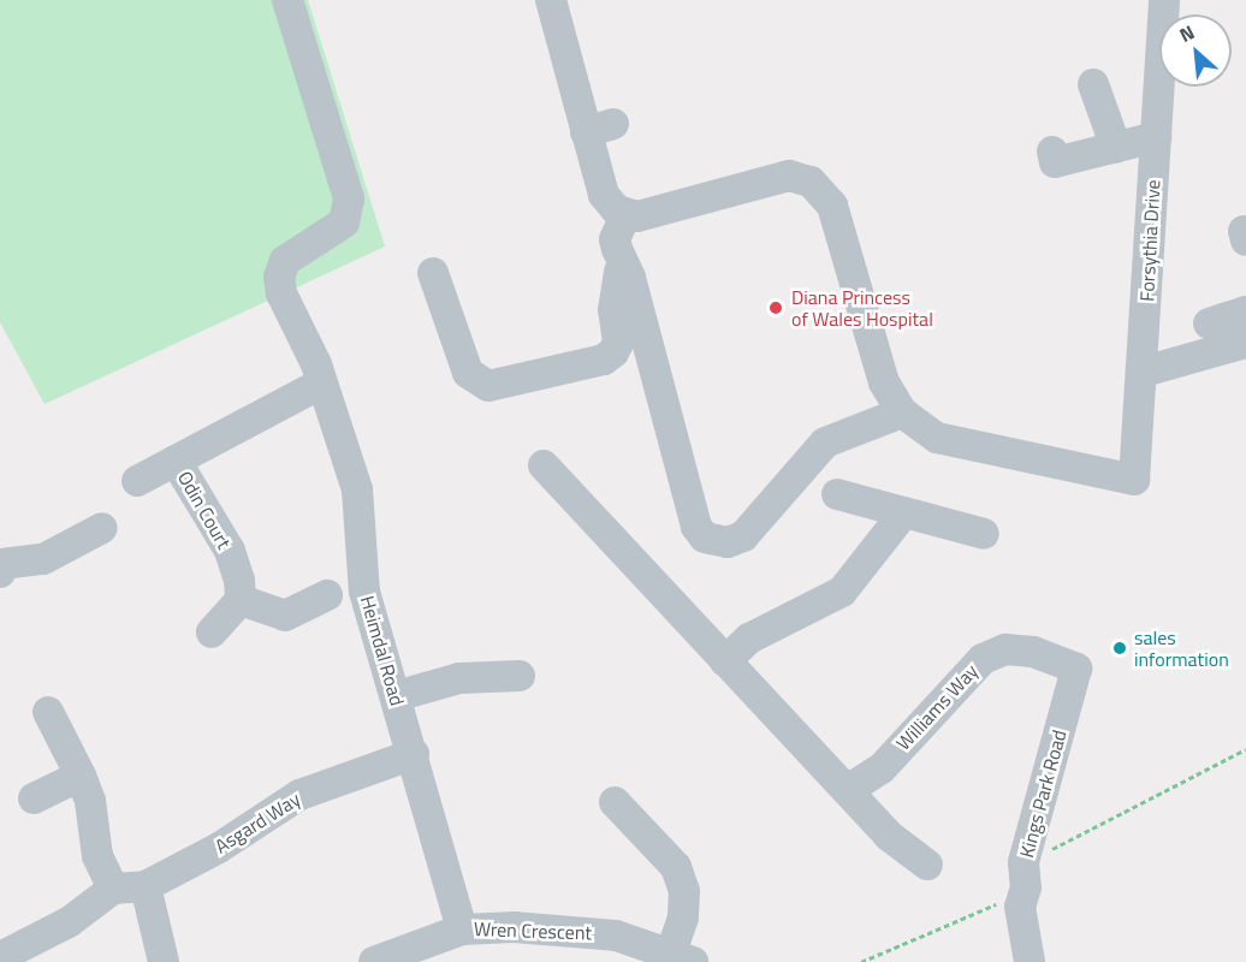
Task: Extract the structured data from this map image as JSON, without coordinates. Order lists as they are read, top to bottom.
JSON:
{
  "streets": {
    "street": [
      "Forsythia Drive",
      "Odin Court",
      "Heimdal Road",
      "Williams Way",
      "Kings Park Road",
      "Asgard Way",
      "Wren Crescent"
    ]
  },
  "crossings": [
    ["Odin Court", "Heimdal Road"],
    ["Heimdal Road", "Asgard Way"],
    ["Heimdal Road", "Wren Crescent"],
    ["Williams Way", "Kings Park Road"]
  ],
  "places": ["Diana Princess of Wales Hospital", "sales information"],
  "north": "top left"
}
